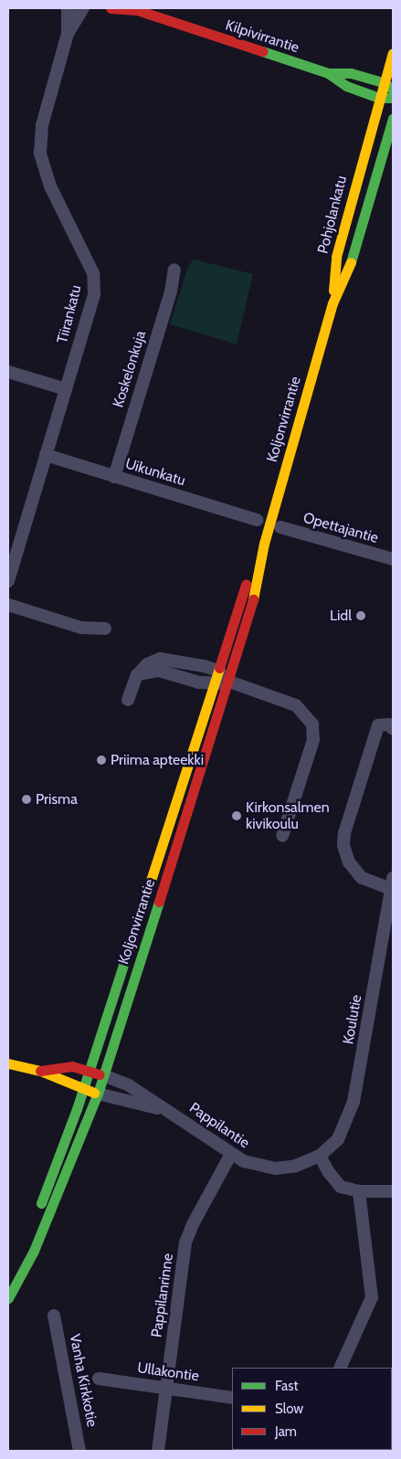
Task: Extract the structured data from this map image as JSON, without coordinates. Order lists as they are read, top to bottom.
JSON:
{
  "streets": {
    "main road": ["Kilpivirrantie", "Pohjolankatu", "Koljonvirrantie"],
    "street": [
      "Tiirankatu",
      "Koskelonkuja",
      "Uikunkatu",
      "Opettajantie",
      "Koulutie",
      "Pappilantie",
      "Pappilanrinne",
      "Ullakontie",
      "Vanha Kirkkotie"
    ]
  },
  "crossings": [
    ["Kilpivirrantie", "Pohjolankatu"],
    ["Pohjolankatu", "Koljonvirrantie"],
    ["Tiirankatu", "Uikunkatu"],
    ["Koskelonkuja", "Uikunkatu"],
    ["Koljonvirrantie", "Pappilantie"],
    ["Koulutie", "Pappilantie"],
    ["Pappilantie", "Pappilanrinne"],
    ["Pappilanrinne", "Ullakontie"]
  ],
  "places": [
    "Lidl",
    "Priima apteekki",
    "Prisma",
    "Kirkonsalmen kivikoulu"
  ],
  "legend": ["Fast", "Slow", "Jam"]
}
